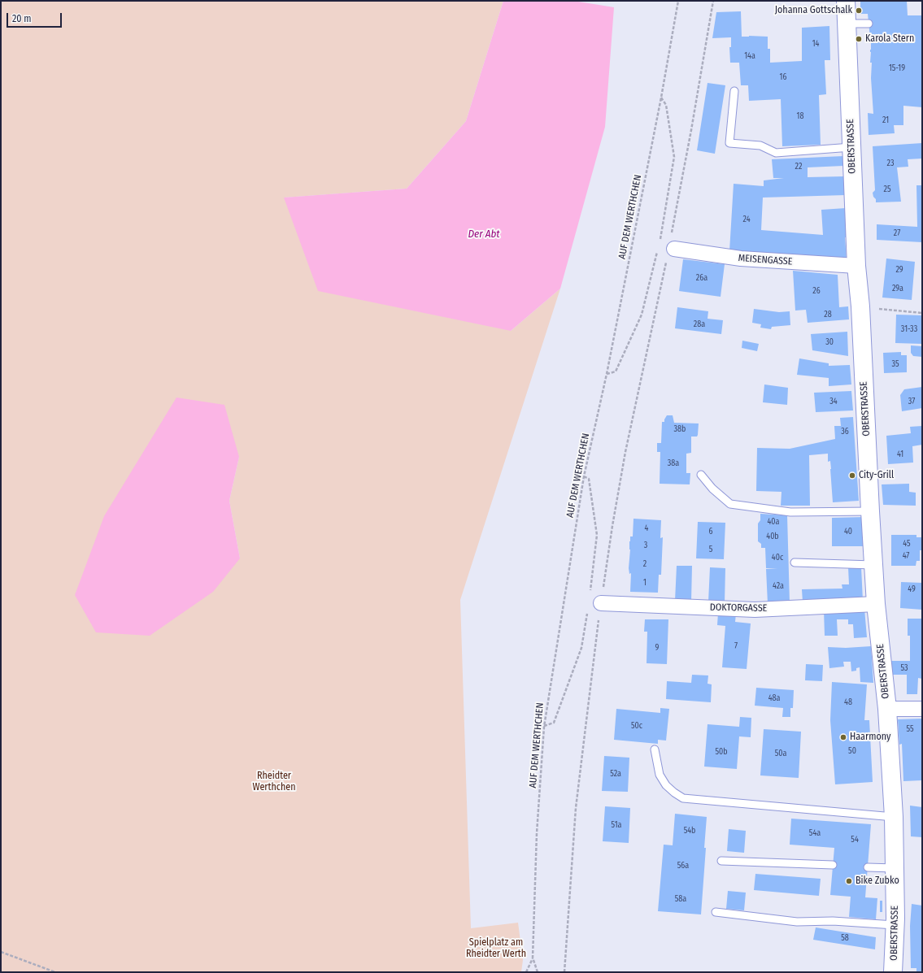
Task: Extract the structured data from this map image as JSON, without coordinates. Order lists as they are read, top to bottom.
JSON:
{
  "streets": {
    "street": ["OBERSTRASSE", "MEISENGASSE", "DOKTORGASSE"],
    "path": ["AUF DEM WERTHCHEN"]
  },
  "crossings": [
    ["OBERSTRASSE", "MEISENGASSE"],
    ["OBERSTRASSE", "DOKTORGASSE"]
  ],
  "water": ["Der Abt"],
  "parks": ["Rheidter Werthchen", "Spielplatz am Rheidter Werth"],
  "places": [
    "Johanna Gottschalk",
    "Karola Stern",
    "City-Grill",
    "Haarmony",
    "Bike Zubko"
  ],
  "house_numbers": [
    "14",
    "14a",
    "15-19",
    "16",
    "18",
    "21",
    "23",
    "22",
    "25",
    "24",
    "27",
    "29",
    "26a",
    "29a",
    "26",
    "28",
    "28a",
    "31-33",
    "30",
    "35",
    "34",
    "37",
    "38b",
    "36",
    "41",
    "38a",
    "40a",
    "4",
    "6",
    "40",
    "40b",
    "45",
    "3",
    "5",
    "47",
    "40c",
    "2",
    "1",
    "42a",
    "49",
    "7",
    "9",
    "53",
    "48a",
    "48",
    "50c",
    "55",
    "50",
    "50b",
    "50a",
    "52a",
    "51a",
    "54b",
    "54a",
    "54",
    "56a",
    "58a",
    "58"
  ],
  "scale_bar": "20 m"
}
